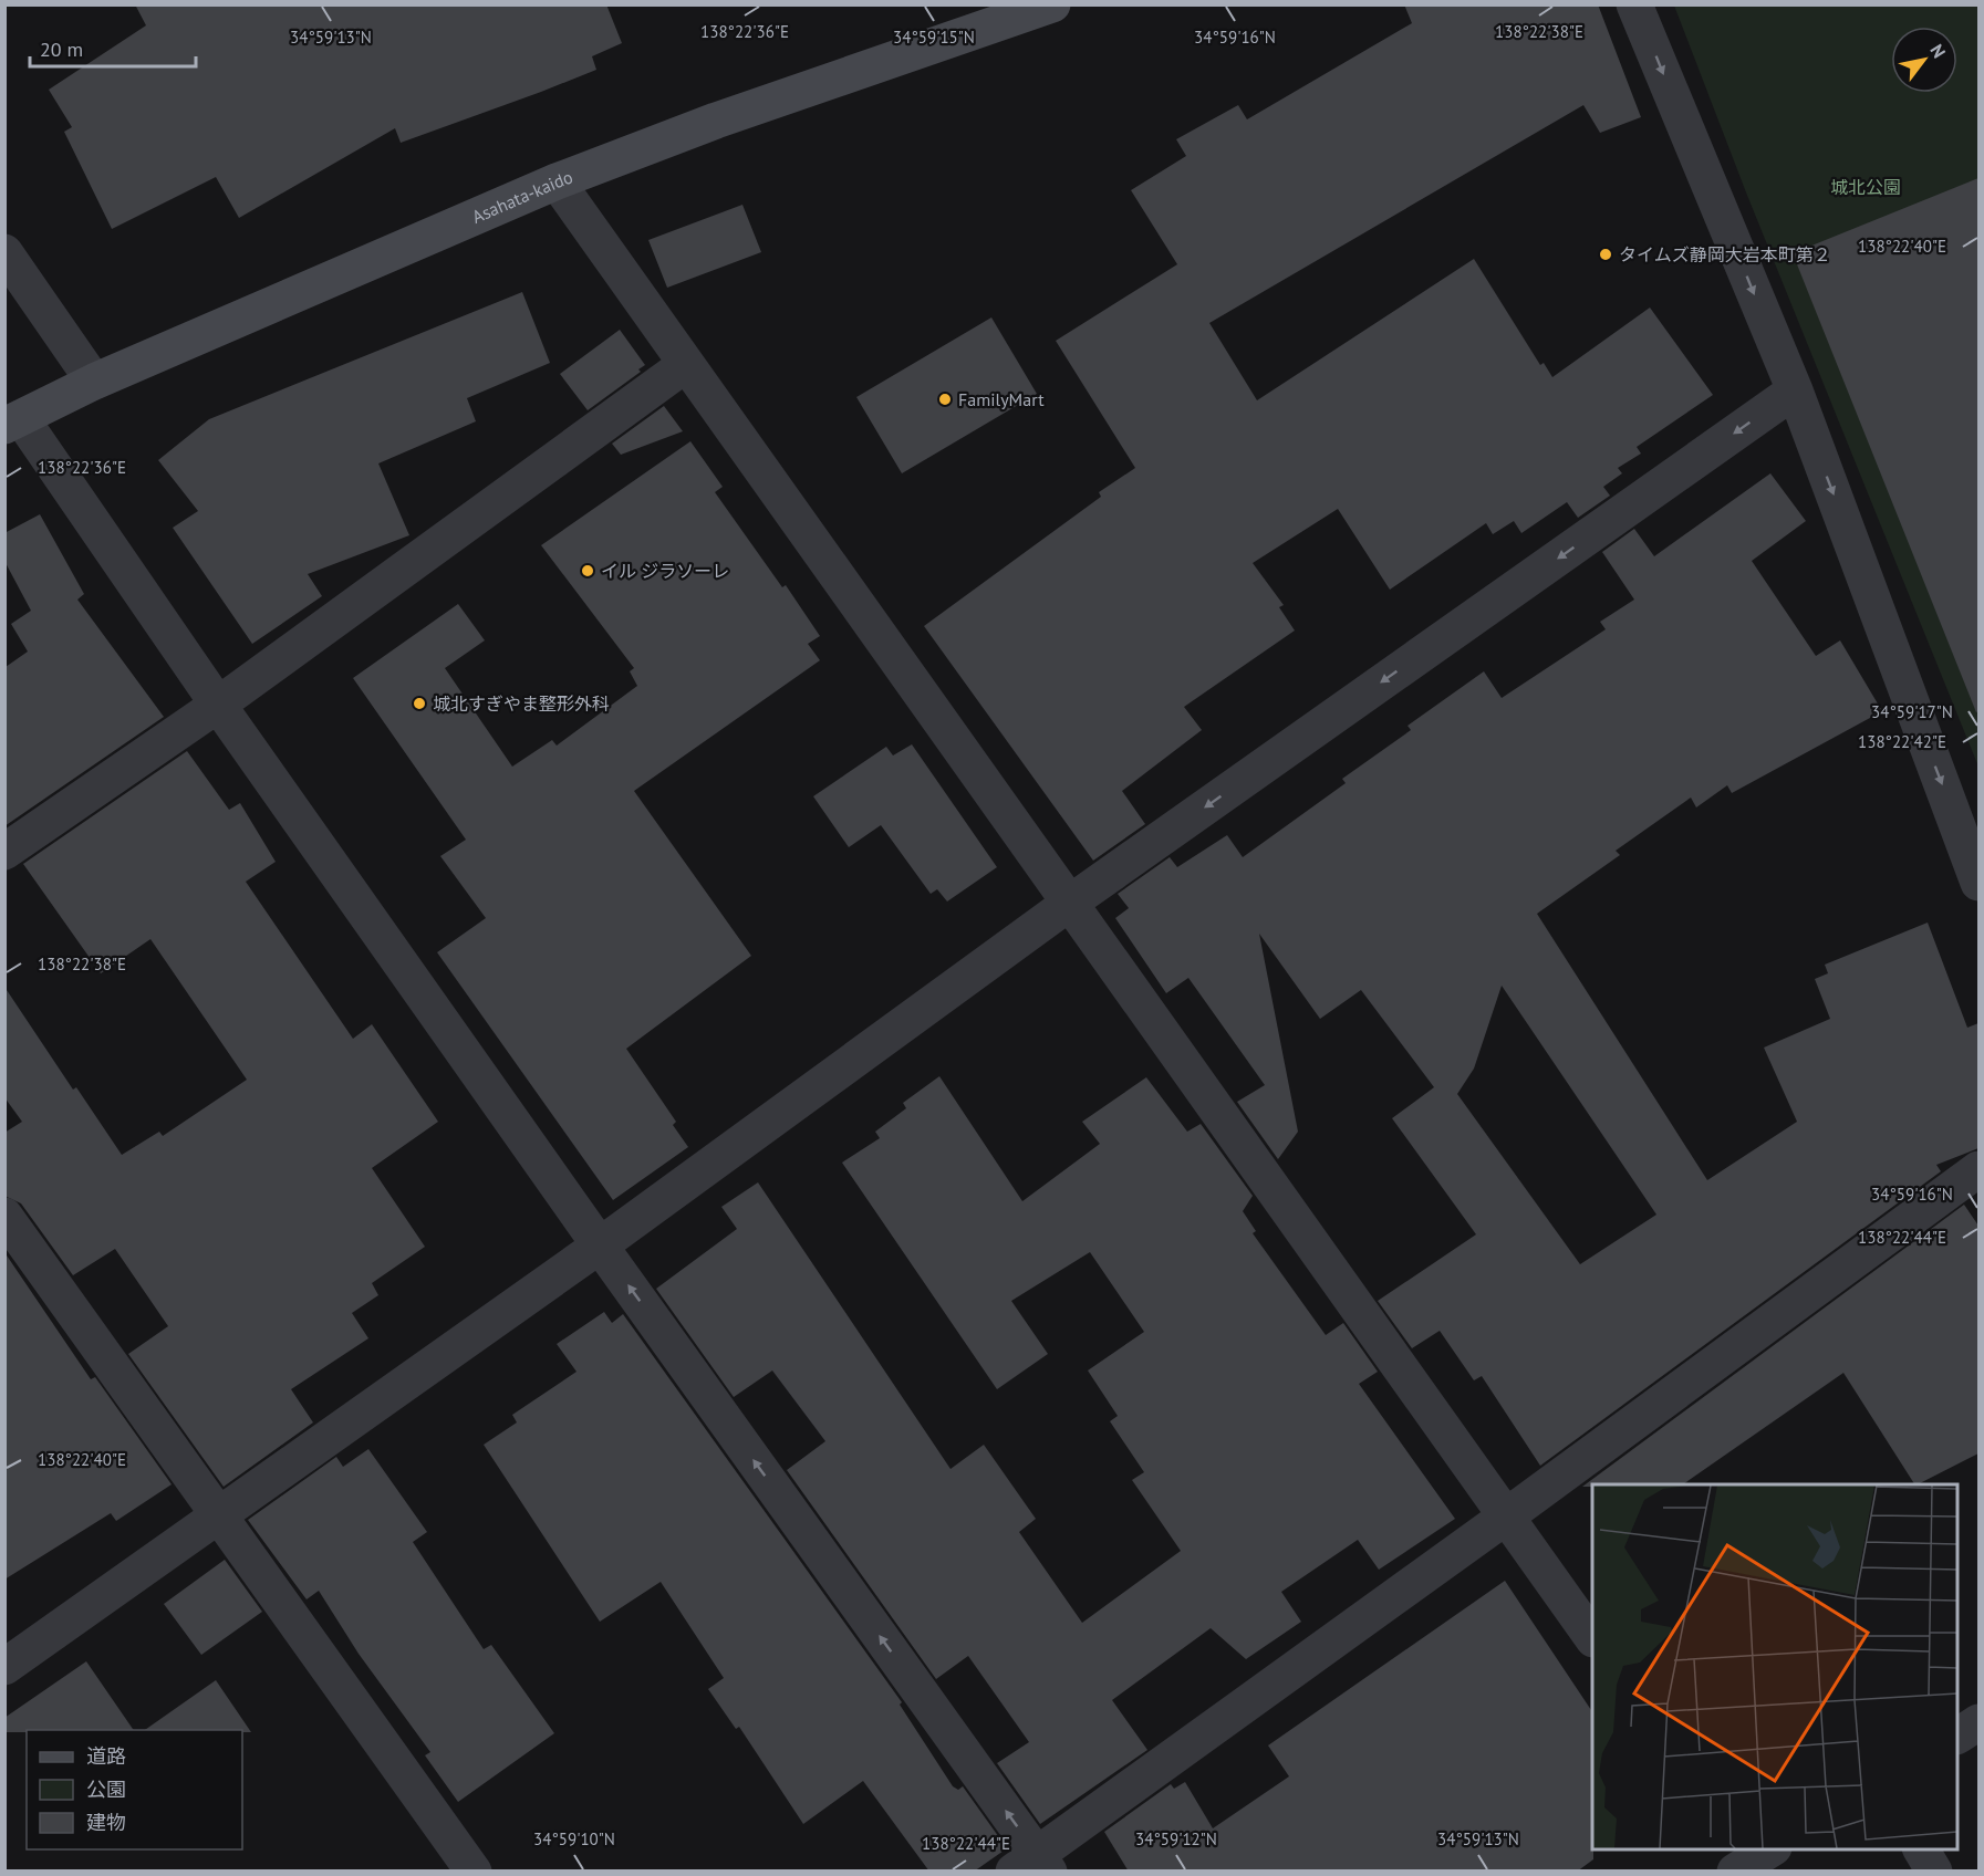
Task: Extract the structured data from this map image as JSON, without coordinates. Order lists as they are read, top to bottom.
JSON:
{
  "streets": {
    "street": ["Asahata-kaido"]
  },
  "parks": ["城北公園"],
  "places": [
    "タイムズ静岡大岩本町第２",
    "FamilyMart",
    "イル ジラソーレ",
    "城北すぎやま整形外科"
  ],
  "legend": ["道路", "公園", "建物"],
  "scale_bar": "20 m",
  "north": "top right",
  "coordinates": [
    "138°22'36\"E",
    "138°22'38\"E",
    "34°59'13\"N",
    "34°59'15\"N",
    "34°59'16\"N",
    "138°22'40\"E",
    "34°59'17\"N",
    "138°22'42\"E",
    "138°22'44\"E",
    "34°59'10\"N",
    "34°59'12\"N"
  ]
}
